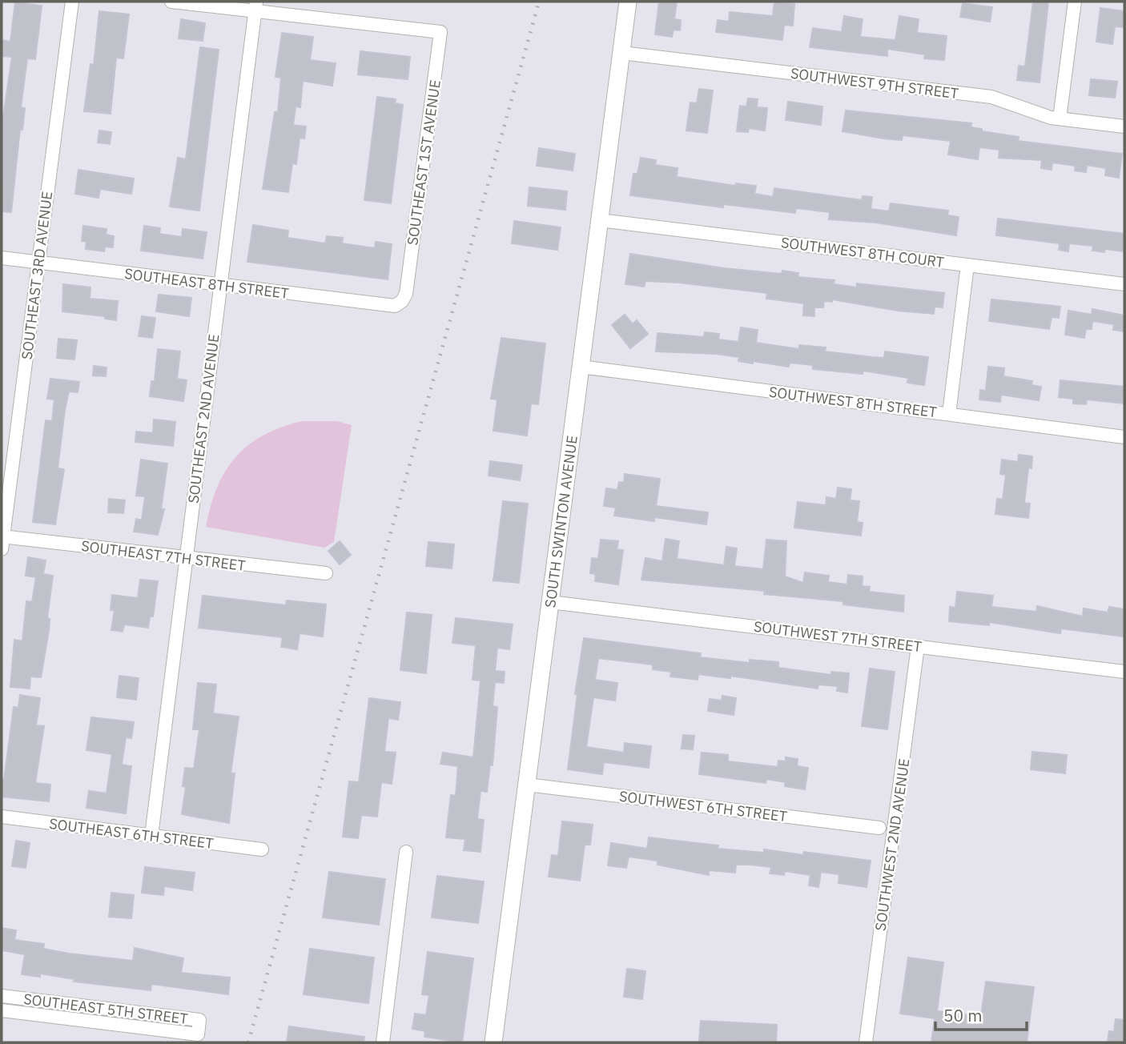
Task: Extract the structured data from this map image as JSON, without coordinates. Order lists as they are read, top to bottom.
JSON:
{
  "streets": {
    "street": [
      "SOUTHWEST 9TH STREET",
      "SOUTHEAST 1ST AVENUE",
      "SOUTHWEST 8TH COURT",
      "SOUTHEAST 3RD AVENUE",
      "SOUTHEAST 8TH STREET",
      "SOUTHWEST 8TH STREET",
      "SOUTHEAST 2ND AVENUE",
      "SOUTH SWINTON AVENUE",
      "SOUTHEAST 7TH STREET",
      "SOUTHWEST 7TH STREET",
      "SOUTHWEST 6TH STREET",
      "SOUTHEAST 6TH STREET",
      "SOUTHWEST 2ND AVENUE",
      "SOUTHEAST 5TH STREET"
    ]
  },
  "crossings": [
    ["SOUTHWEST 9TH STREET", "SOUTH SWINTON AVENUE"],
    ["SOUTHEAST 1ST AVENUE", "SOUTHEAST 8TH STREET"],
    ["SOUTHEAST 1ST AVENUE", "SOUTHEAST 2ND AVENUE"],
    ["SOUTHWEST 8TH COURT", "SOUTH SWINTON AVENUE"],
    ["SOUTHEAST 3RD AVENUE", "SOUTHEAST 8TH STREET"],
    ["SOUTHEAST 3RD AVENUE", "SOUTHEAST 7TH STREET"],
    ["SOUTHEAST 8TH STREET", "SOUTHEAST 2ND AVENUE"],
    ["SOUTHWEST 8TH STREET", "SOUTH SWINTON AVENUE"],
    ["SOUTHEAST 2ND AVENUE", "SOUTHEAST 7TH STREET"],
    ["SOUTHEAST 2ND AVENUE", "SOUTHEAST 6TH STREET"],
    ["SOUTH SWINTON AVENUE", "SOUTHWEST 7TH STREET"],
    ["SOUTH SWINTON AVENUE", "SOUTHWEST 6TH STREET"],
    ["SOUTHWEST 7TH STREET", "SOUTHWEST 2ND AVENUE"]
  ],
  "scale_bar": "50 m"
}
